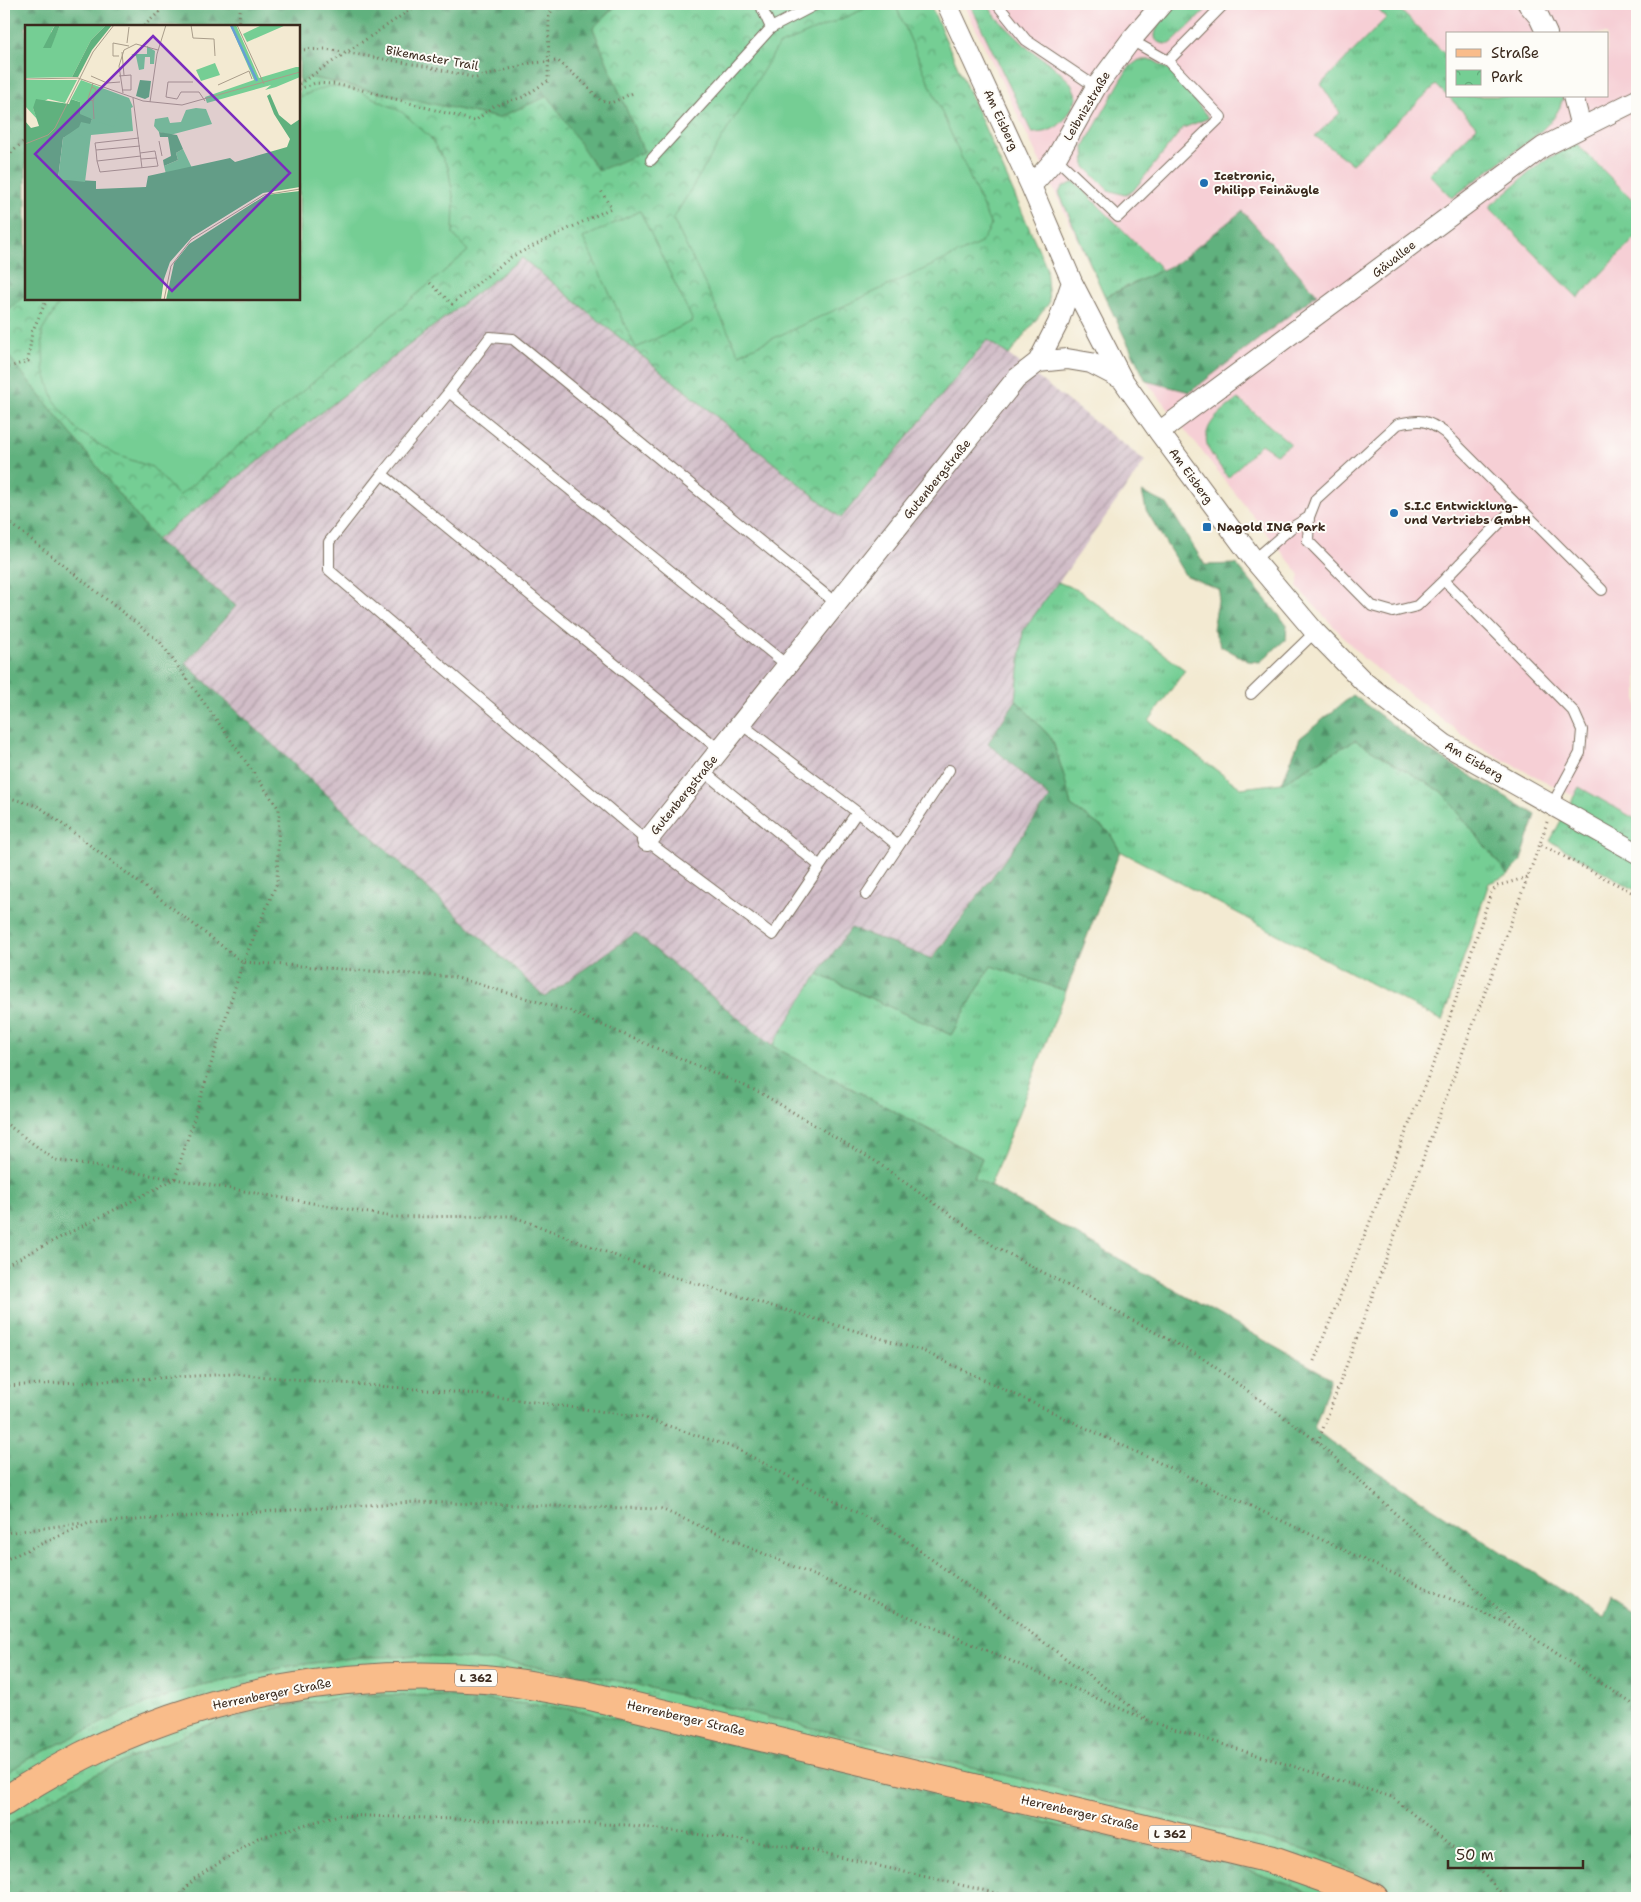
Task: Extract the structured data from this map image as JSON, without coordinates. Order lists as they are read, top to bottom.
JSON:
{
  "streets": {
    "main road": ["L 362", "Herrenberger Straße"],
    "street": [
      "Leibnizstraße",
      "Am Eisberg",
      "Gäuallee",
      "Gutenbergstraße"
    ],
    "path": ["Bikemaster Trail"]
  },
  "crossings": [
    ["Leibnizstraße", "Am Eisberg"],
    ["Am Eisberg", "Gäuallee"],
    ["Am Eisberg", "Gutenbergstraße"]
  ],
  "places": {
    "other": ["Icetronic, Philipp Feinäugle", "S.I.C Entwicklung- und Vertriebs GmbH"],
    "transit": ["Nagold ING Park"]
  },
  "legend": ["Straße", "Park"],
  "scale_bar": "50 m"
}
